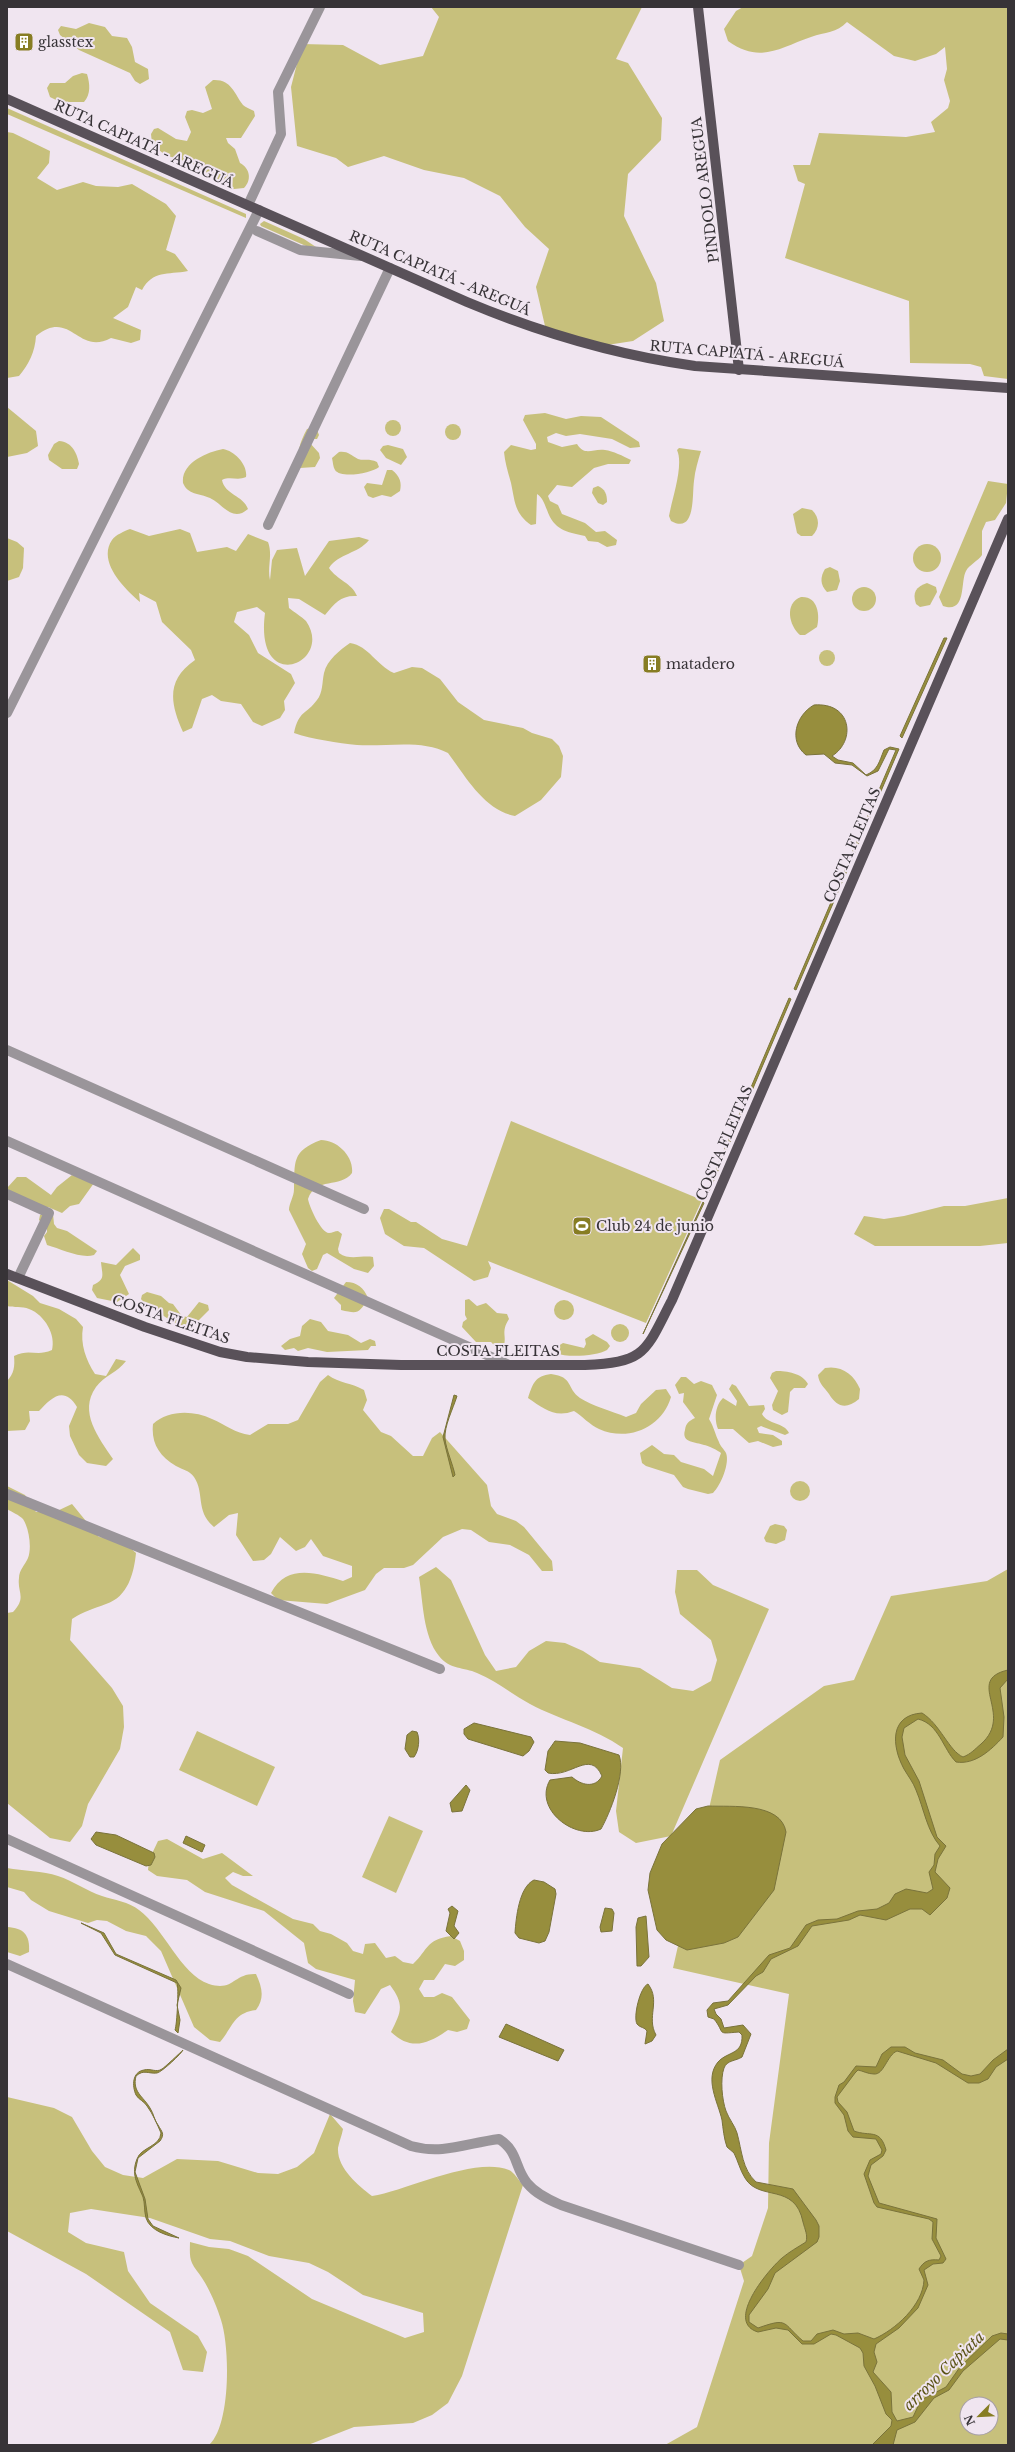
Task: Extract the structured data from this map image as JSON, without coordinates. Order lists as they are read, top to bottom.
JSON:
{
  "streets": {
    "main road": ["RUTA CAPIATÁ - AREGUÁ", "PINDOLO AREGUA", "COSTA FLEITAS"]
  },
  "crossings": [
    ["RUTA CAPIATÁ - AREGUÁ", "PINDOLO AREGUA"]
  ],
  "water": ["arroyo Capiata"],
  "places": {
    "building": ["glasstex", "matadero"],
    "sports": ["Club 24 de junio"]
  },
  "north": "bottom left"
}
